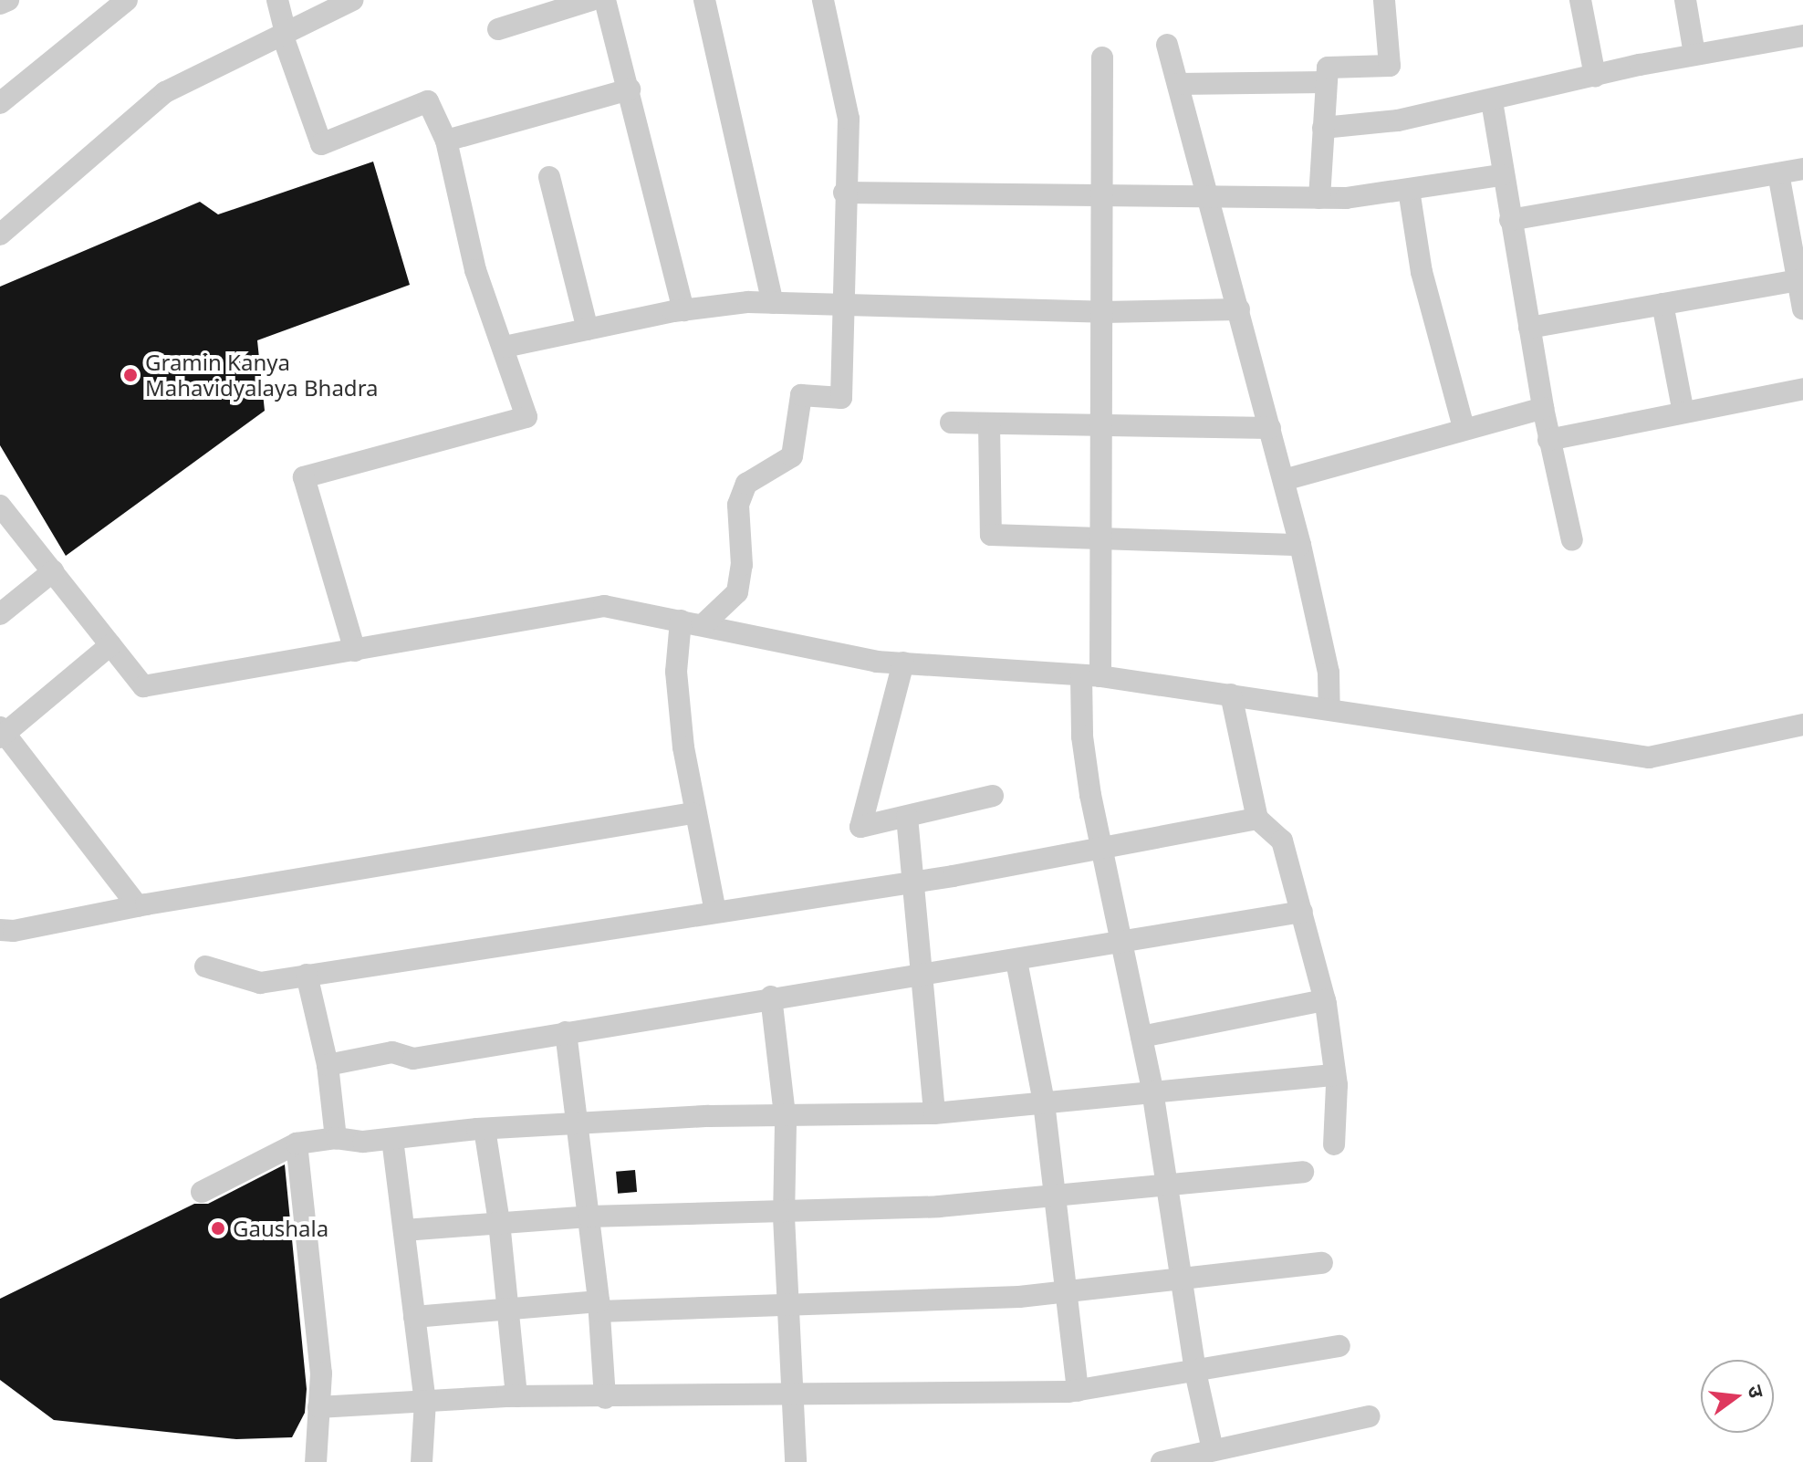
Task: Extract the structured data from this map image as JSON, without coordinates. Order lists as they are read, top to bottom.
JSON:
{
  "places": ["Gramin Kanya Mahavidyalaya Bhadra", "Gaushala"],
  "north": "right"
}
